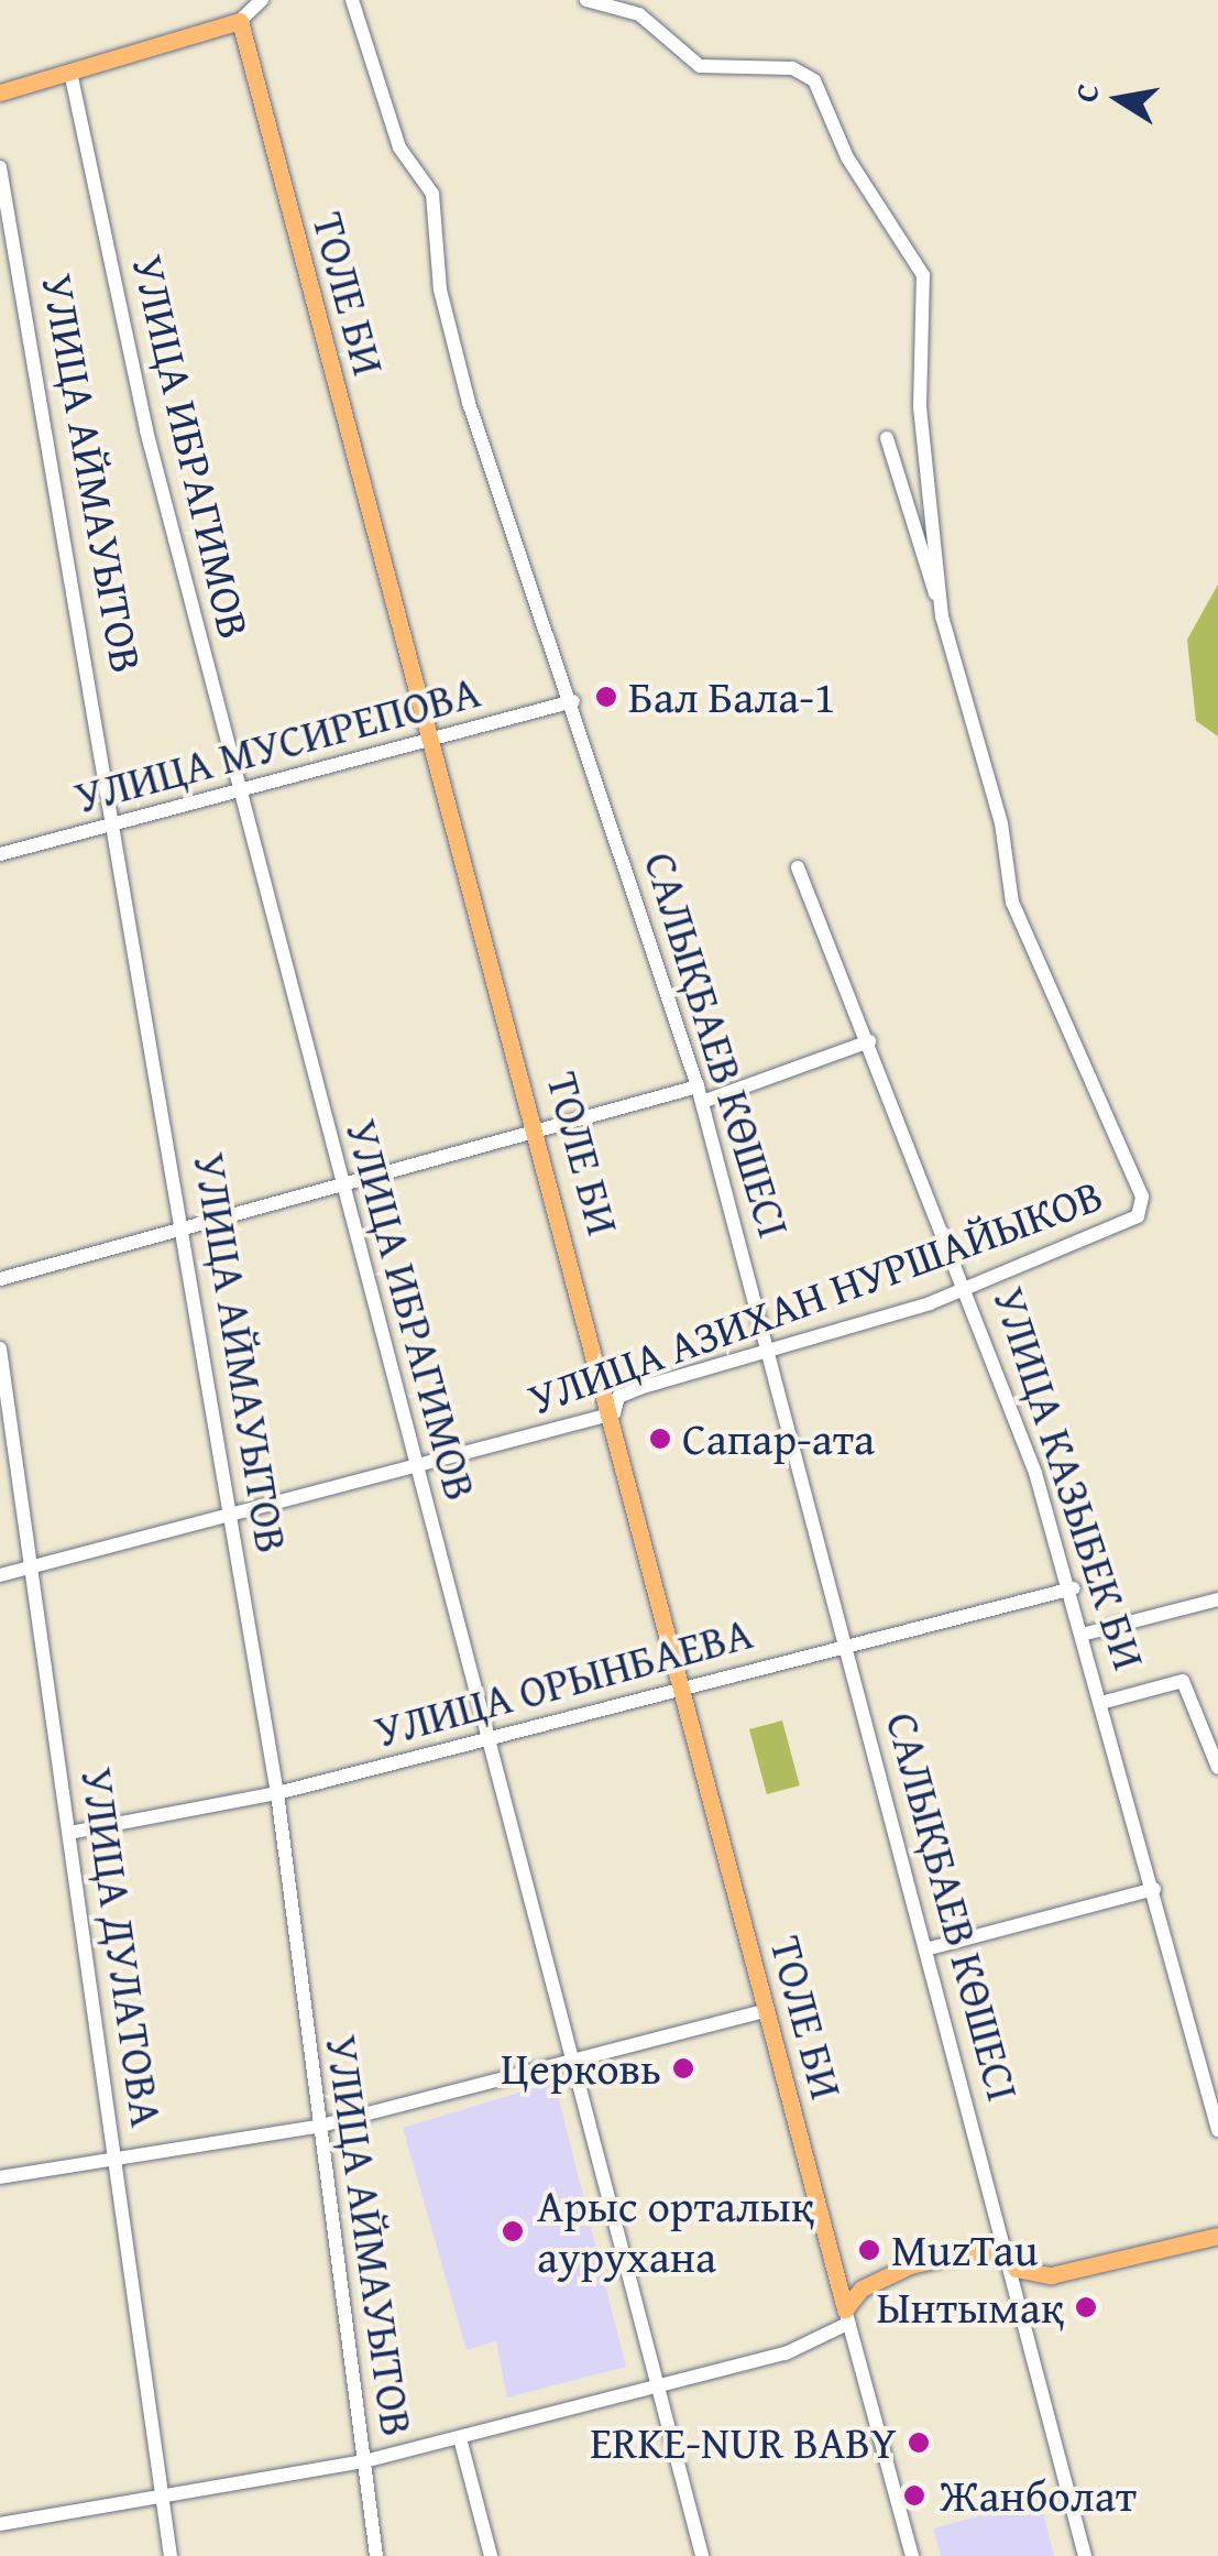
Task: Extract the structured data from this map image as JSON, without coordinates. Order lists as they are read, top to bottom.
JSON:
{
  "streets": {
    "main road": ["ТОЛЕ БИ"],
    "street": [
      "УЛИЦА ИБРАГИМОВ",
      "УЛИЦА АЙМАУЫТОВ",
      "УЛИЦА МУСИРЕПОВА",
      "САЛЫҚБАЕВ КӨШЕСІ",
      "УЛИЦА АЗИХАН НУРШАЙЫКОВ",
      "УЛИЦА КАЗЫБЕК БИ",
      "УЛИЦА ОРЫНБАЕВА",
      "УЛИЦА ДУЛАТОВА"
    ]
  },
  "crossings": [
    ["ТОЛЕ БИ", "УЛИЦА МУСИРЕПОВА"],
    ["ТОЛЕ БИ", "УЛИЦА АЗИХАН НУРШАЙЫКОВ"],
    ["ТОЛЕ БИ", "УЛИЦА ОРЫНБАЕВА"],
    ["УЛИЦА ИБРАГИМОВ", "УЛИЦА МУСИРЕПОВА"],
    ["УЛИЦА ИБРАГИМОВ", "УЛИЦА АЗИХАН НУРШАЙЫКОВ"],
    ["УЛИЦА ИБРАГИМОВ", "УЛИЦА ОРЫНБАЕВА"],
    ["УЛИЦА АЙМАУЫТОВ", "УЛИЦА МУСИРЕПОВА"],
    ["УЛИЦА АЙМАУЫТОВ", "УЛИЦА АЗИХАН НУРШАЙЫКОВ"],
    ["УЛИЦА АЙМАУЫТОВ", "УЛИЦА ОРЫНБАЕВА"],
    ["УЛИЦА МУСИРЕПОВА", "САЛЫҚБАЕВ КӨШЕСІ"],
    ["САЛЫҚБАЕВ КӨШЕСІ", "УЛИЦА АЗИХАН НУРШАЙЫКОВ"],
    ["САЛЫҚБАЕВ КӨШЕСІ", "УЛИЦА ОРЫНБАЕВА"],
    ["УЛИЦА АЗИХАН НУРШАЙЫКОВ", "УЛИЦА КАЗЫБЕК БИ"],
    ["УЛИЦА АЗИХАН НУРШАЙЫКОВ", "УЛИЦА ДУЛАТОВА"],
    ["УЛИЦА КАЗЫБЕК БИ", "УЛИЦА ОРЫНБАЕВА"],
    ["УЛИЦА ОРЫНБАЕВА", "УЛИЦА ДУЛАТОВА"]
  ],
  "places": [
    "Бал Бала-1",
    "Сапар-ата",
    "Церковь",
    "Арыс орталық аурухана",
    "MuzTau",
    "Ынтымақ",
    "ERKE-NUR BABY",
    "Жанболат"
  ],
  "north": "left"
}
